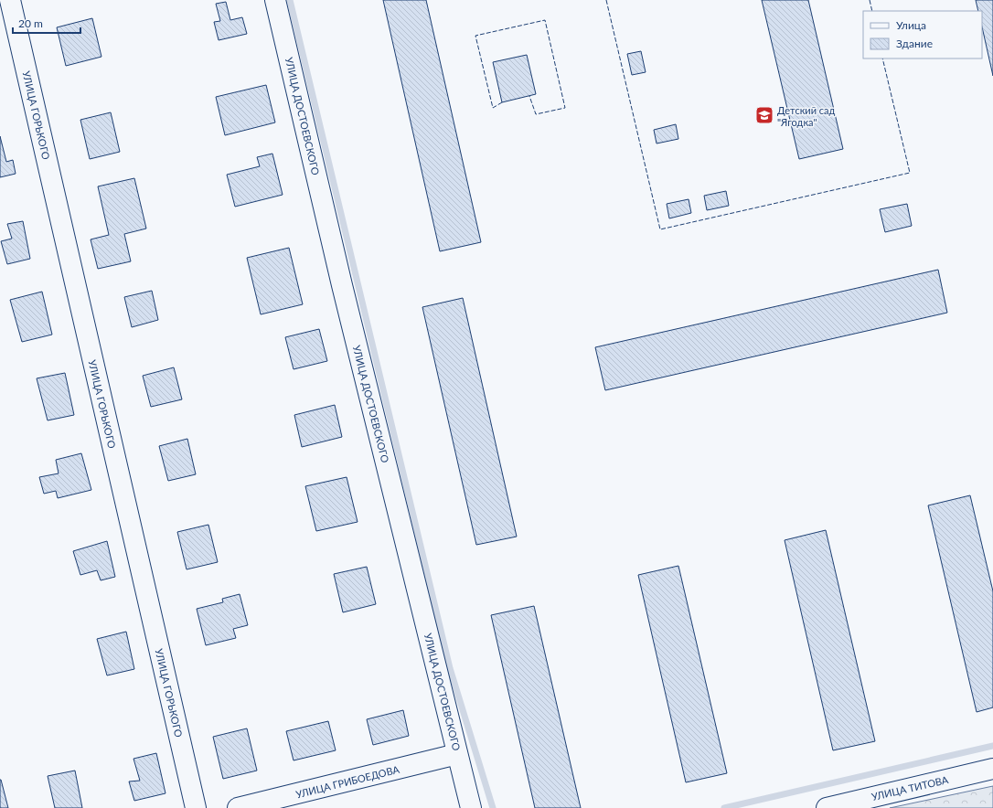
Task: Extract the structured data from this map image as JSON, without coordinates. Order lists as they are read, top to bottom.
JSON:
{
  "streets": {
    "street": [
      "УЛИЦА ГОРЬКОГО",
      "УЛИЦА ДОСТОЕВСКОГО",
      "УЛИЦА ГРИБОЕДОВА",
      "УЛИЦА ТИТОВА"
    ]
  },
  "crossings": [
    ["УЛИЦА ДОСТОЕВСКОГО", "УЛИЦА ГРИБОЕДОВА"]
  ],
  "places": {
    "school or university": ["Детский сад \"Ягодка\""]
  },
  "legend": ["Улица", "Здание"],
  "scale_bar": "20 m"
}
